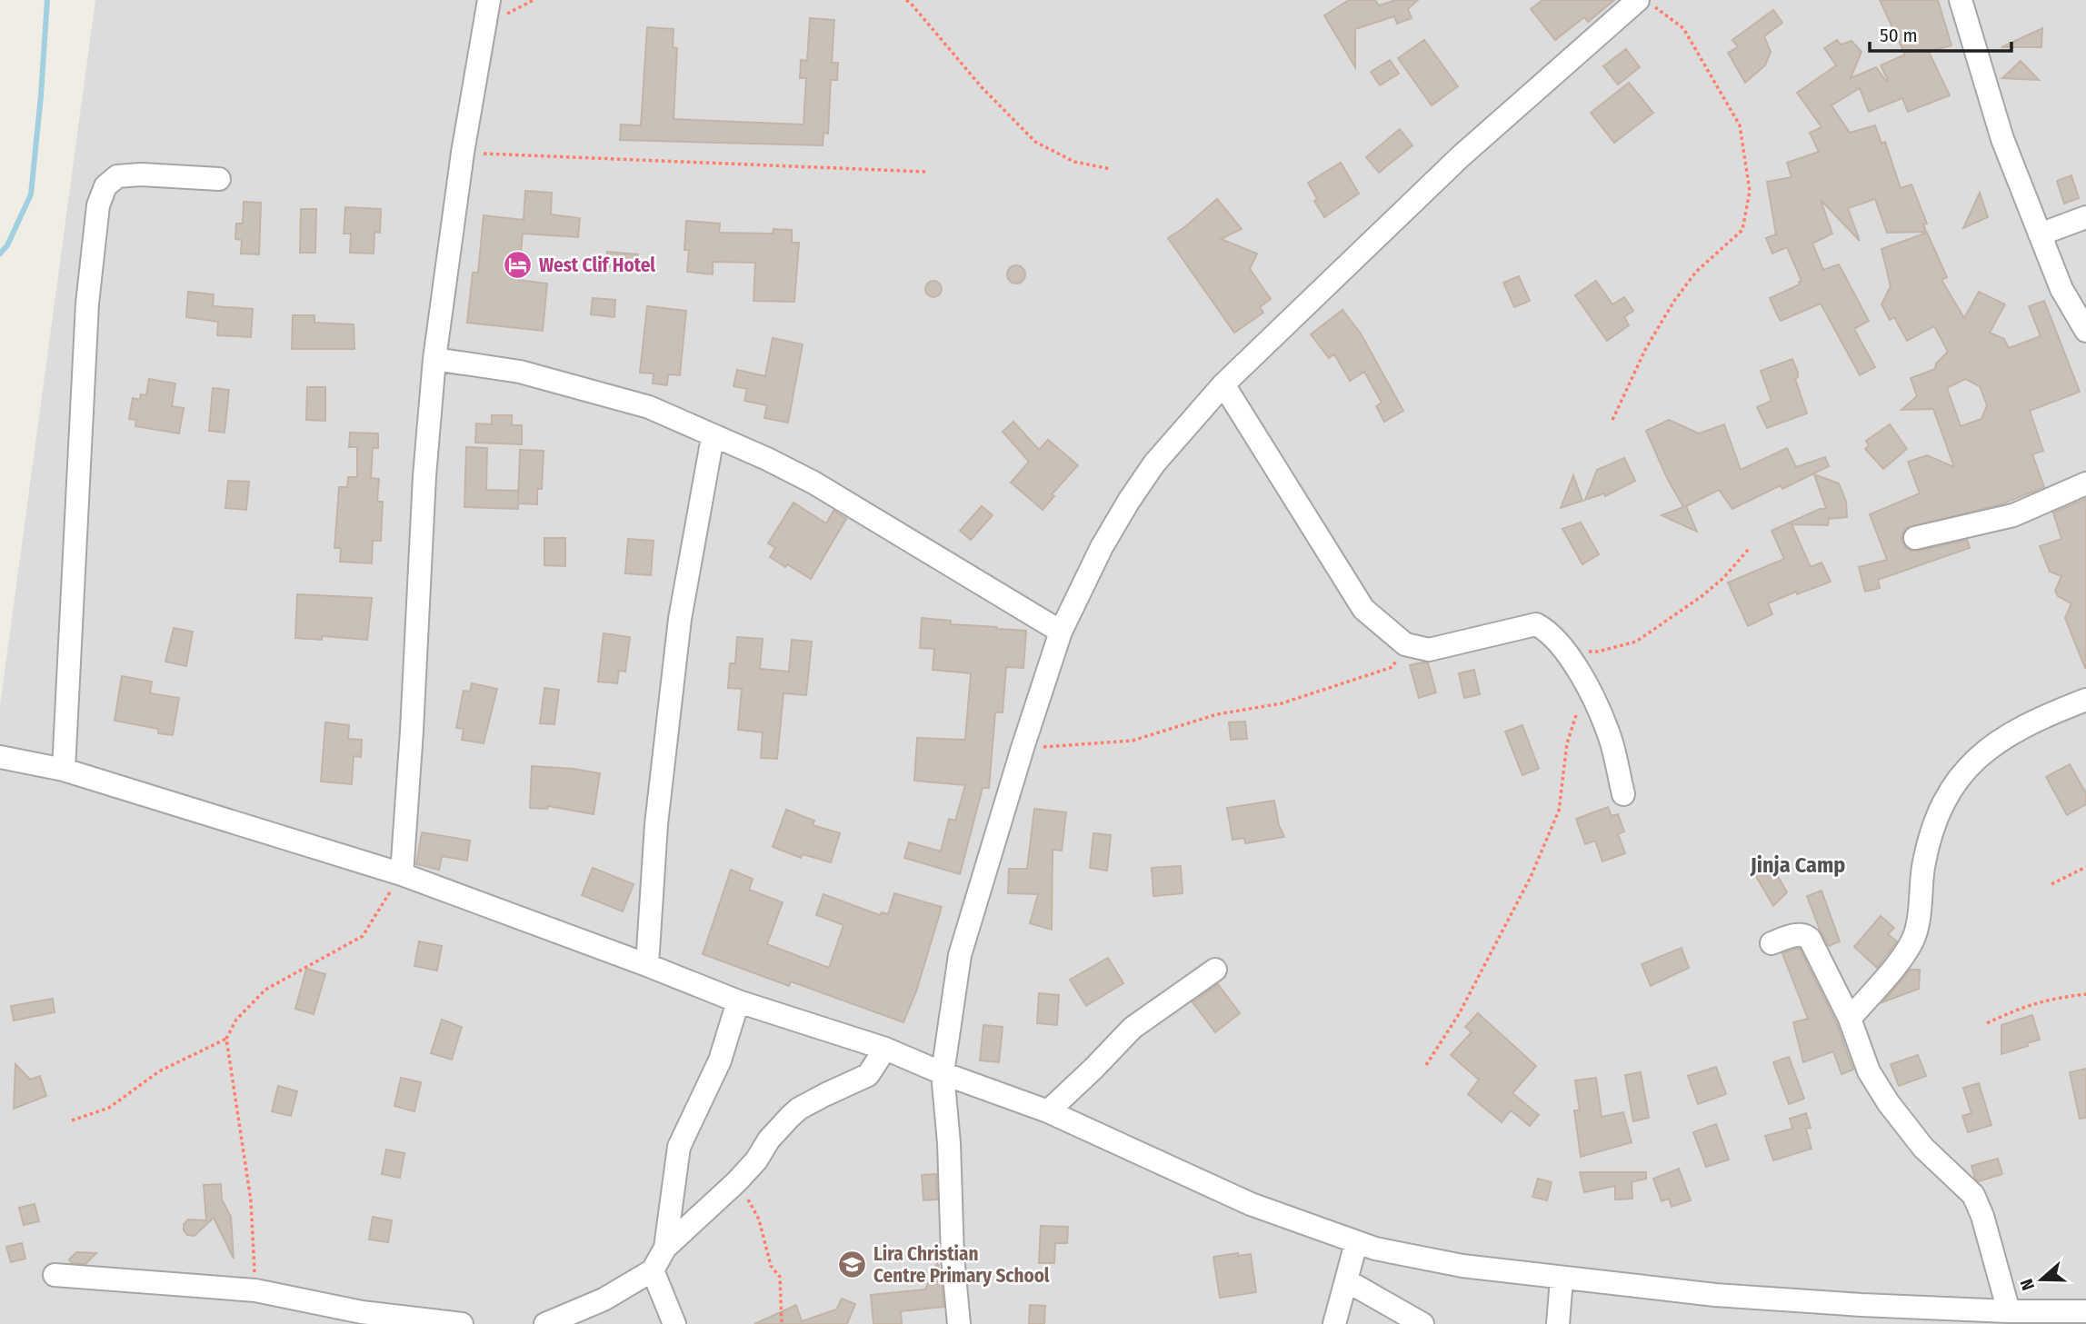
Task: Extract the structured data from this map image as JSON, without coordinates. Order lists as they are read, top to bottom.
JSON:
{
  "districts": ["Jinja Camp"],
  "places": {
    "hotel": ["West Clif Hotel"],
    "school or university": ["Lira Christian Centre Primary School"]
  },
  "scale_bar": "50 m",
  "north": "left"
}
